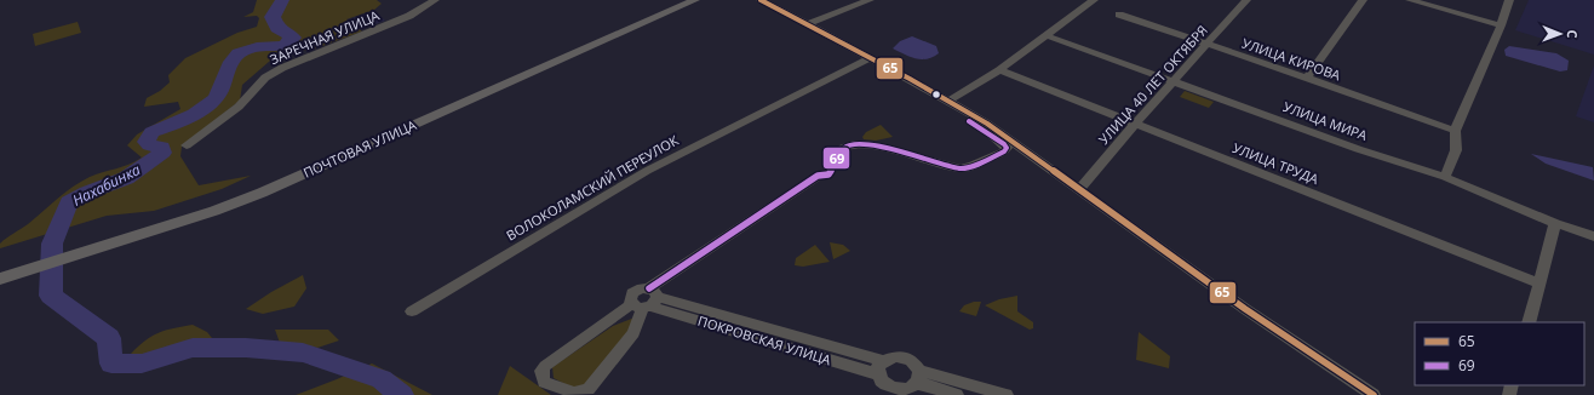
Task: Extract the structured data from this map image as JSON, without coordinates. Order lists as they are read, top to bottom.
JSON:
{
  "streets": {
    "main road": ["ПОЧТОВАЯ УЛИЦА"],
    "street": [
      "ЗАРЕЧНАЯ УЛИЦА",
      "УЛИЦА КИРОВА",
      "УЛИЦА 40 ЛЕТ ОКТЯБРЯ",
      "УЛИЦА МИРА",
      "УЛИЦА ТРУДА",
      "ВОЛОКОЛАМСКИЙ ПЕРЕУЛОК",
      "ПОКРОВСКАЯ УЛИЦА"
    ]
  },
  "crossings": [
    ["УЛИЦА КИРОВА", "УЛИЦА 40 ЛЕТ ОКТЯБРЯ"],
    ["УЛИЦА 40 ЛЕТ ОКТЯБРЯ", "УЛИЦА МИРА"],
    ["УЛИЦА 40 ЛЕТ ОКТЯБРЯ", "УЛИЦА ТРУДА"]
  ],
  "water": ["Нахабинка"],
  "lines": ["transit line 65", "transit line 69"],
  "legend": ["65", "69"],
  "north": "right"
}
